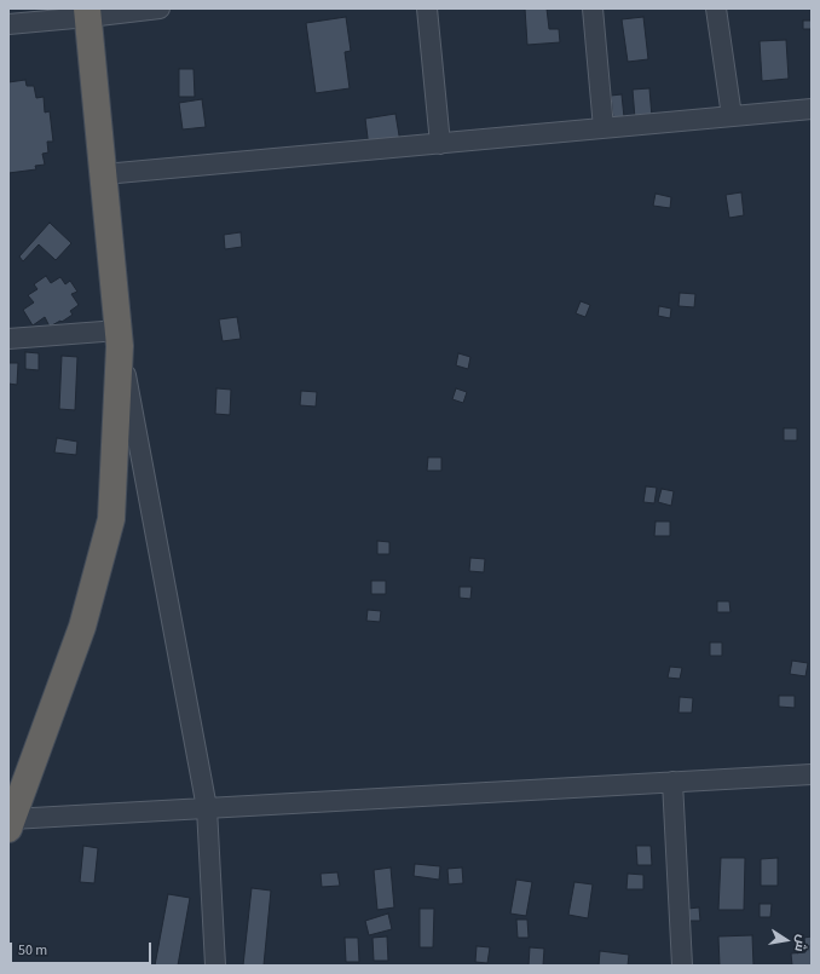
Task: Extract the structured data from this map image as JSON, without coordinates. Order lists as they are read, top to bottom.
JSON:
{
  "scale_bar": "50 m",
  "north": "right"
}
